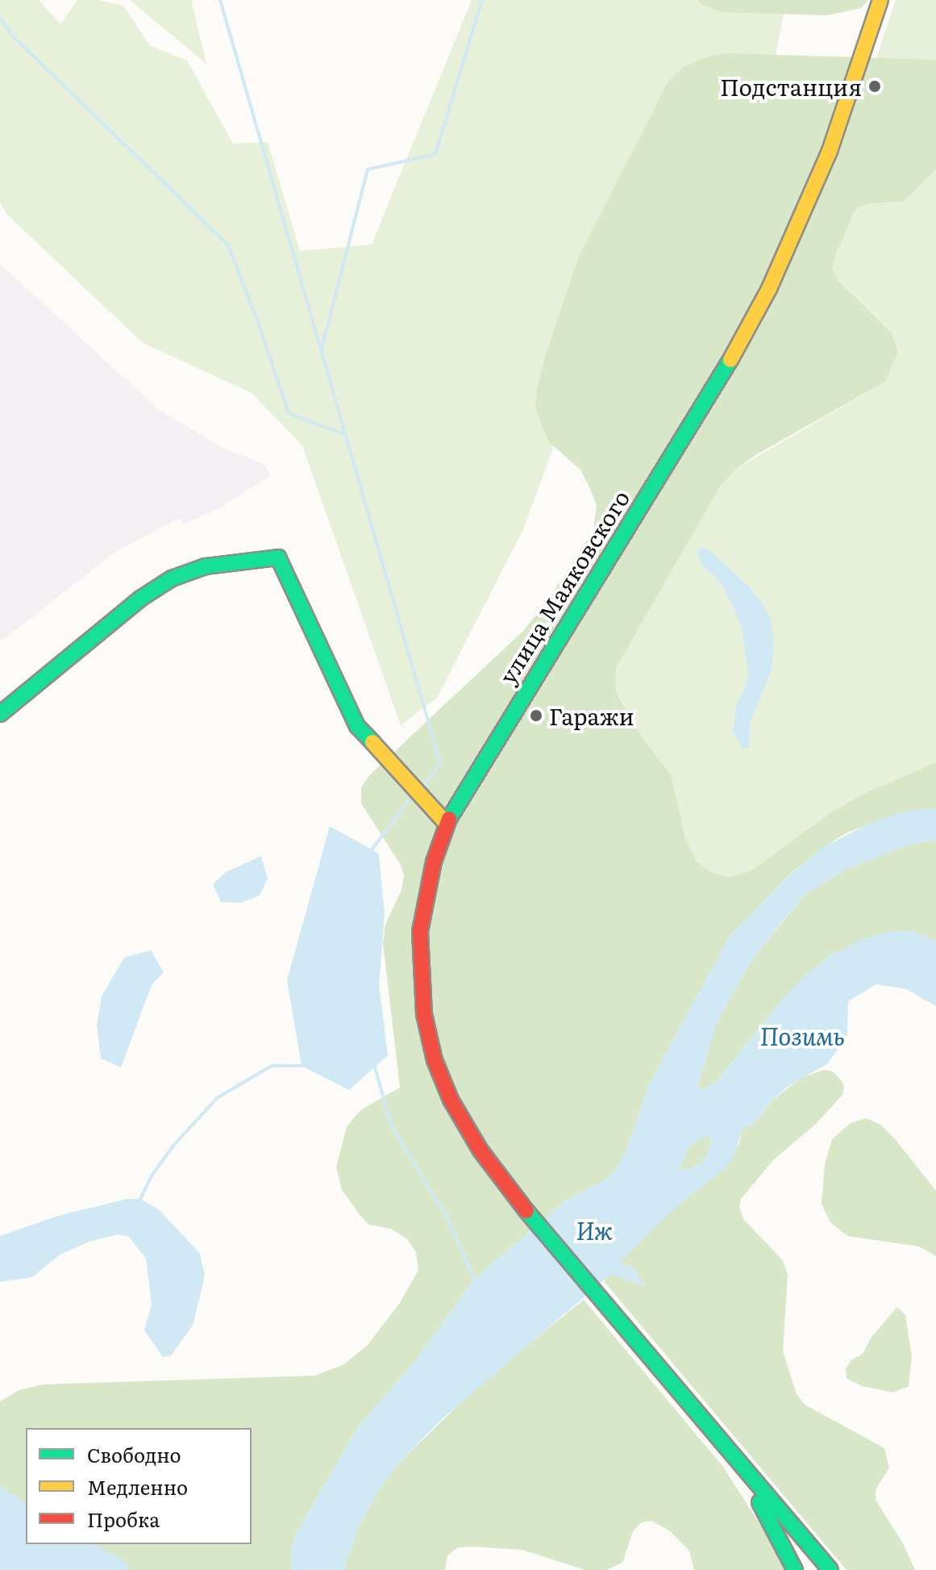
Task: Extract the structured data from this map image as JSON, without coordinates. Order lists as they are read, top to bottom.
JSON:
{
  "streets": {
    "main road": ["улица Маяковского"]
  },
  "water": ["Позимь", "Иж"],
  "places": ["Подстанция", "Гаражи"],
  "legend": ["Свободно", "Медленно", "Пробка"]
}
